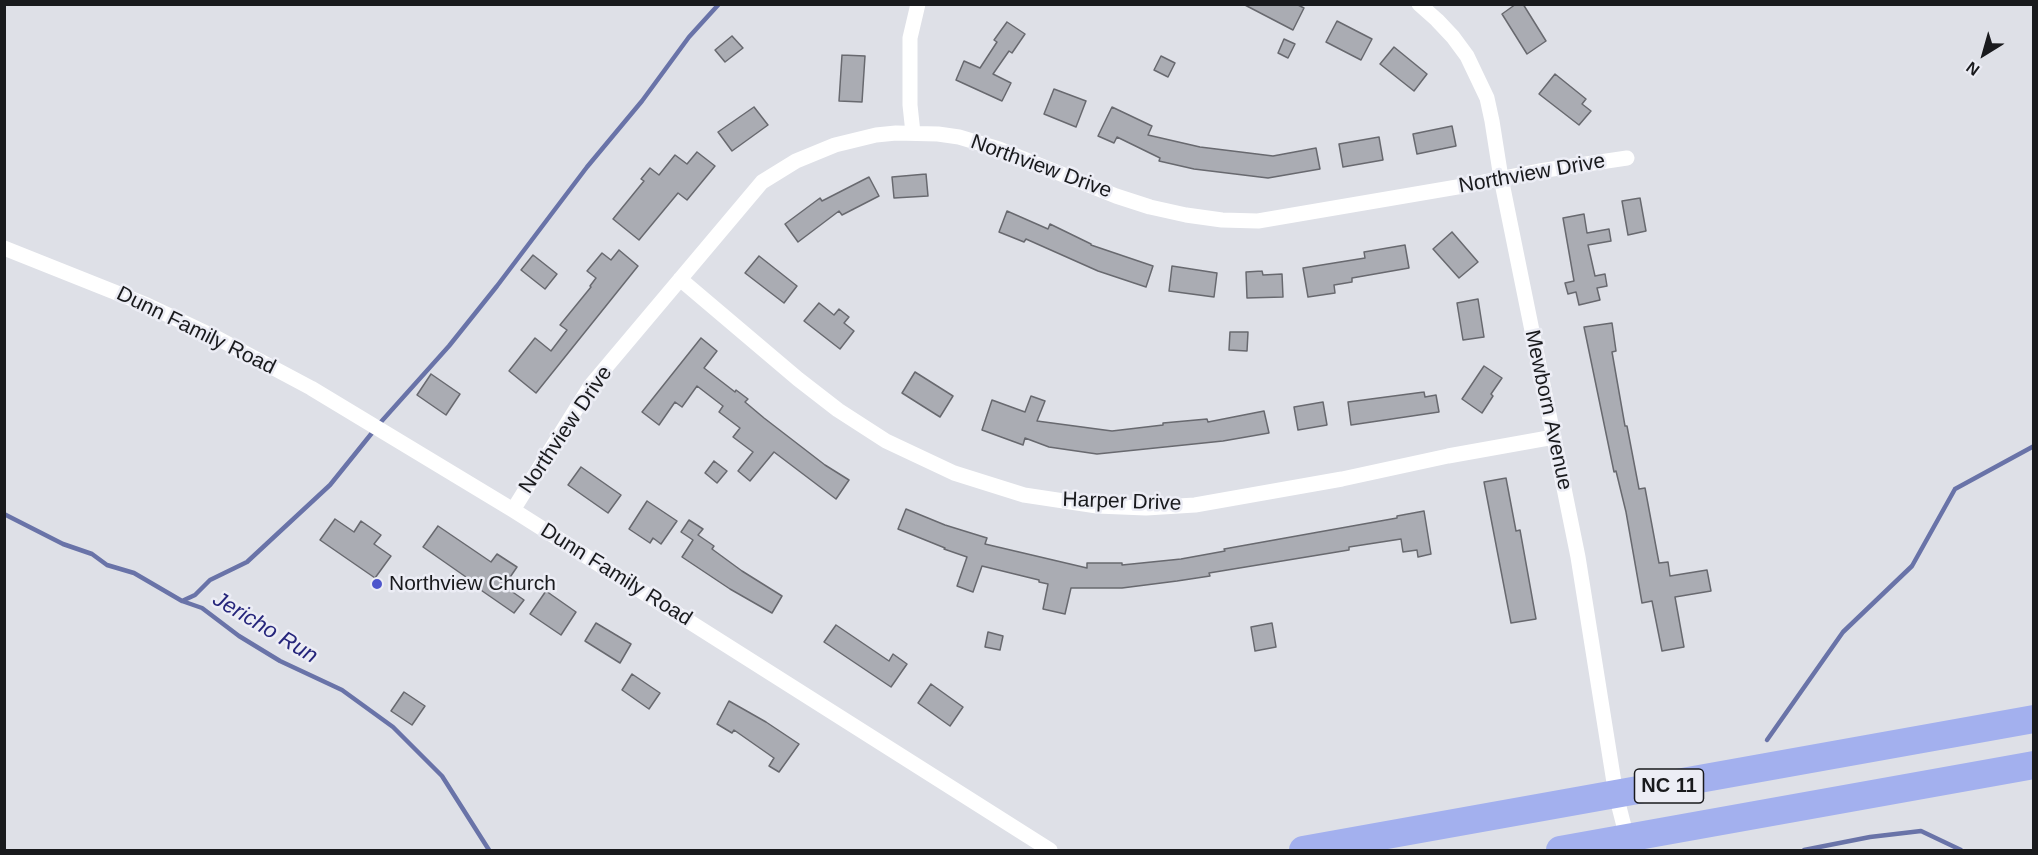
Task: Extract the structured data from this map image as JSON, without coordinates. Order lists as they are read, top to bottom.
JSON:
{
  "streets": {
    "highway": ["NC 11"],
    "street": [
      "Northview Drive",
      "Dunn Family Road",
      "Mewborn Avenue",
      "Harper Drive"
    ]
  },
  "crossings": [
    ["Northview Drive", "Dunn Family Road"],
    ["Northview Drive", "Mewborn Avenue"],
    ["Northview Drive", "Harper Drive"],
    ["Mewborn Avenue", "Harper Drive"],
    ["Mewborn Avenue", "NC 11"]
  ],
  "water": ["Jericho Run"],
  "places": ["Northview Church"],
  "north": "bottom left"
}
